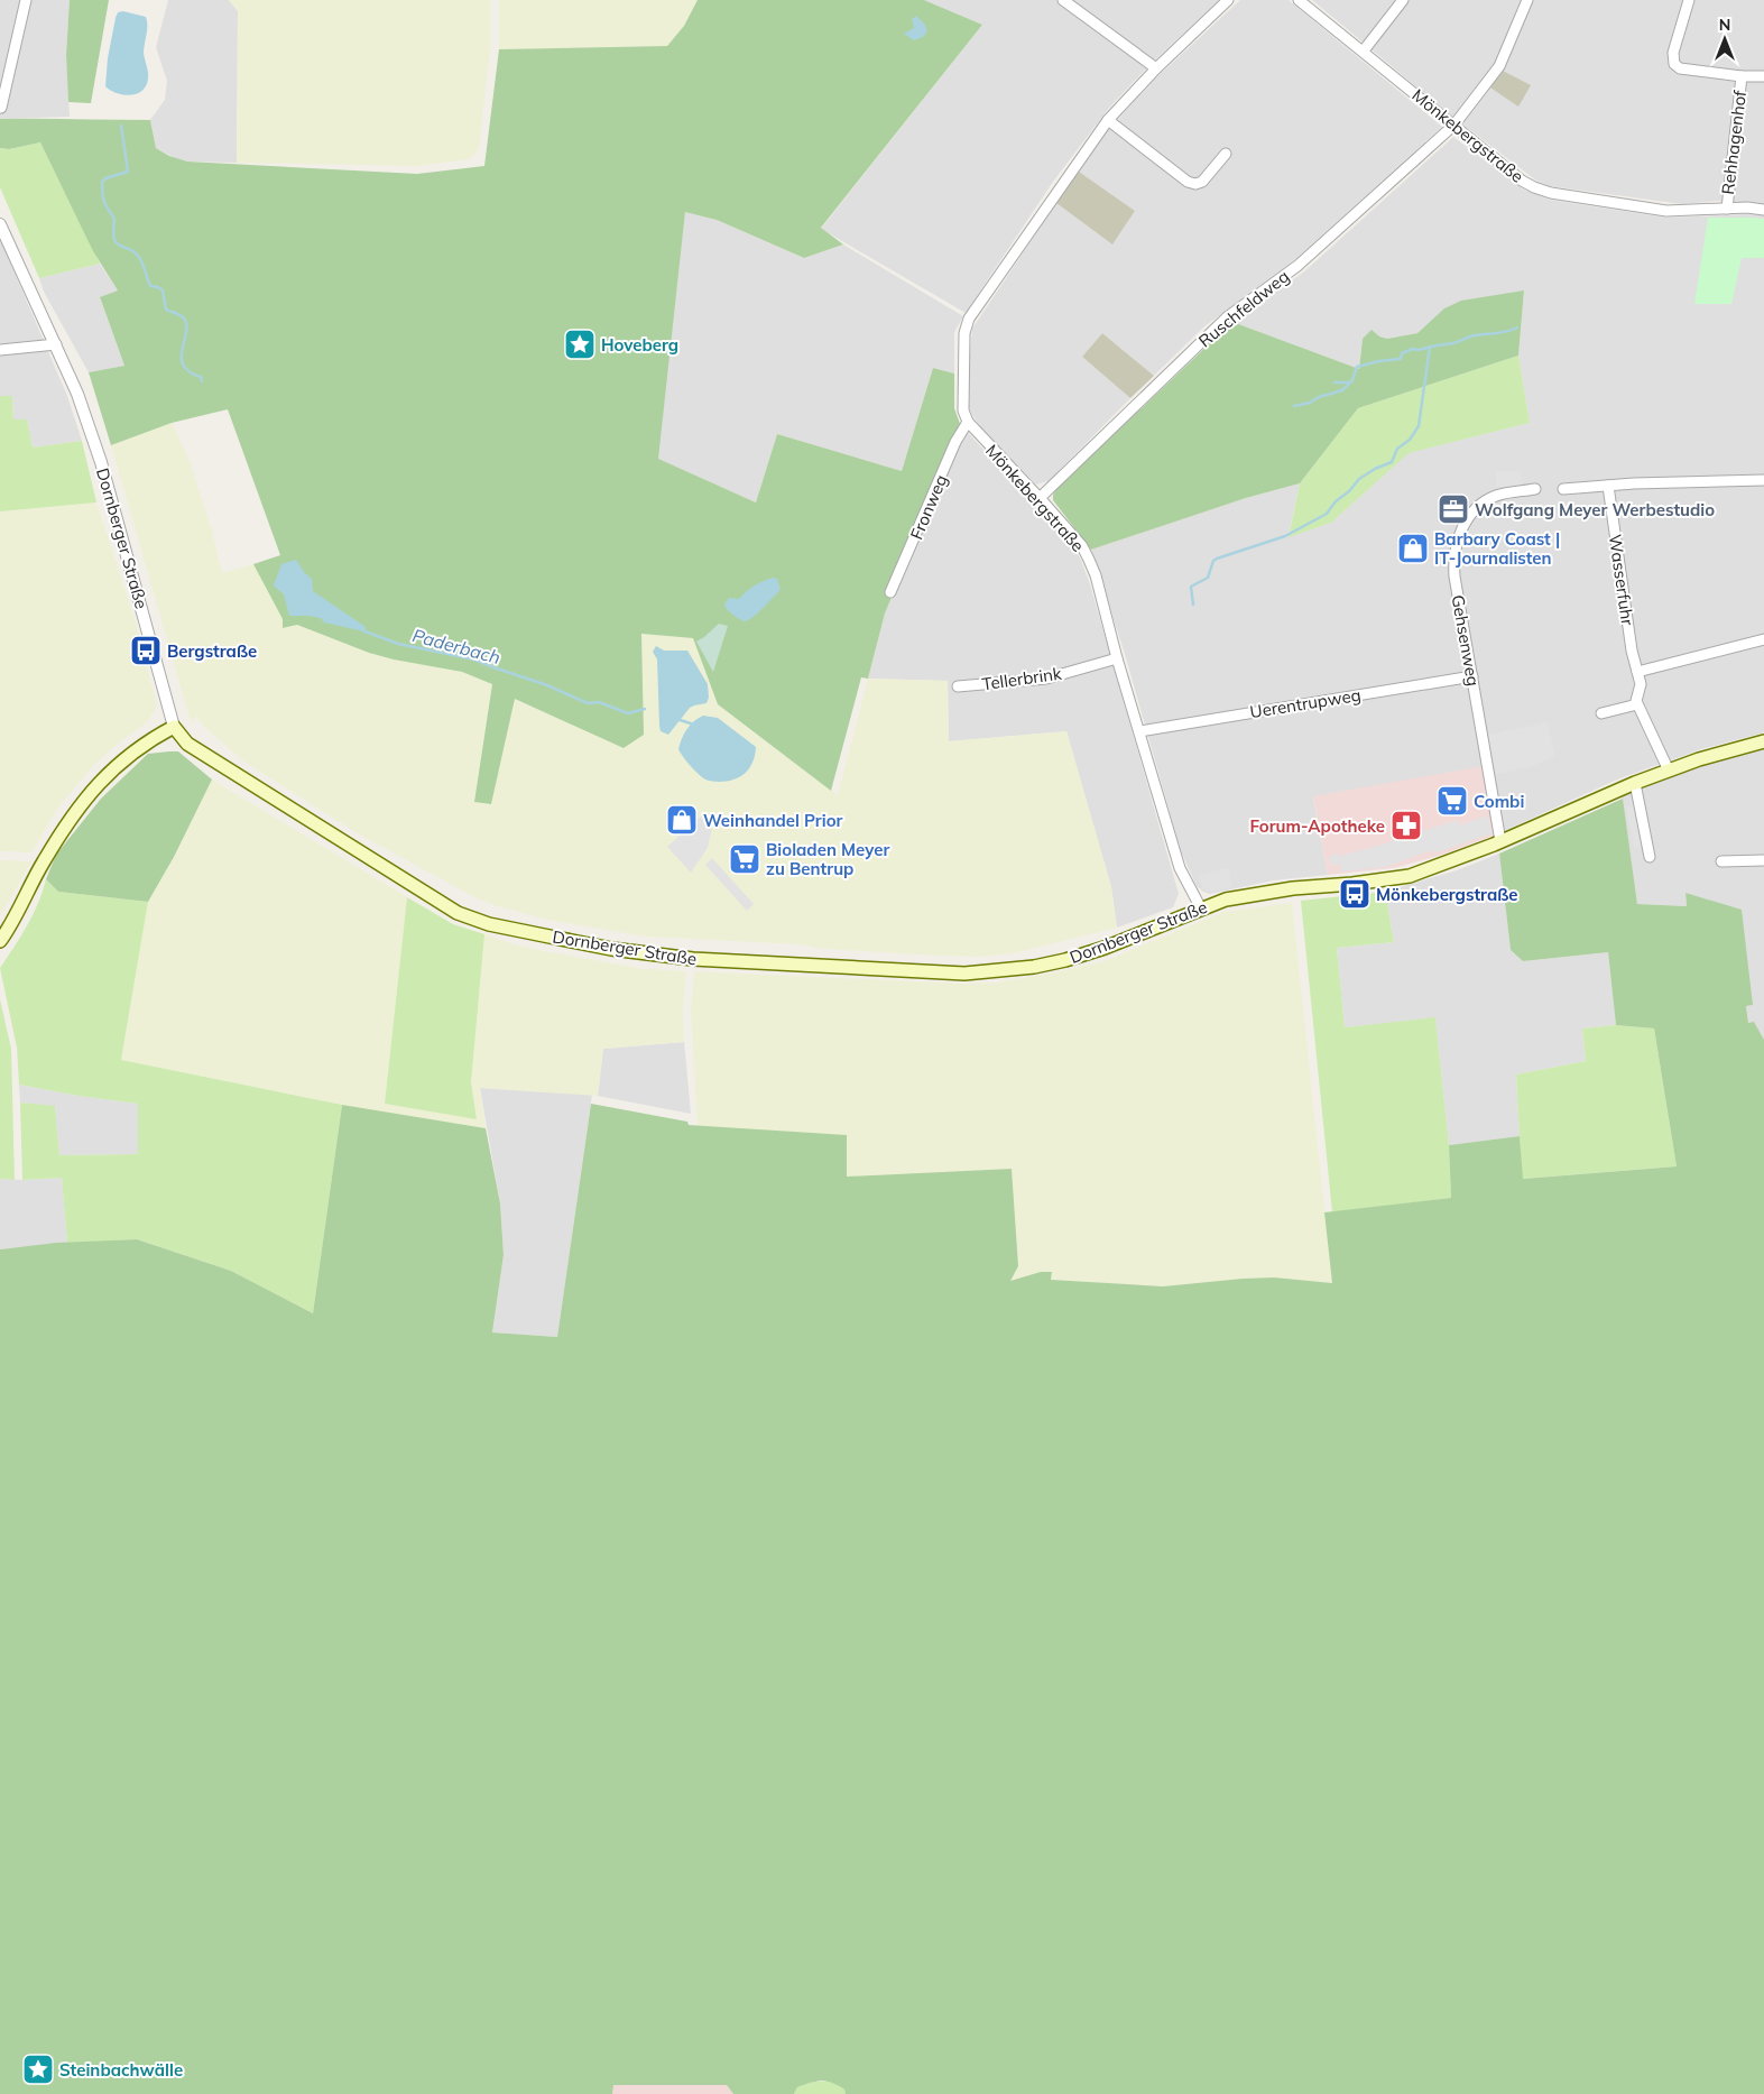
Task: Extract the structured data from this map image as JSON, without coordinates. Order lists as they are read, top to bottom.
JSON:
{
  "streets": {
    "main road": ["Dornberger Straße"],
    "street": [
      "Mönkebergstraße",
      "Rehhagenhof",
      "Ruschfeldweg",
      "Fronweg",
      "Wasserfuhr",
      "Gehsenweg",
      "Tellerbrink",
      "Uerentrupweg"
    ]
  },
  "crossings": [
    ["Mönkebergstraße", "Rehhagenhof"],
    ["Mönkebergstraße", "Ruschfeldweg"],
    ["Mönkebergstraße", "Fronweg"],
    ["Mönkebergstraße", "Dornberger Straße"],
    ["Mönkebergstraße", "Tellerbrink"],
    ["Mönkebergstraße", "Uerentrupweg"],
    ["Dornberger Straße", "Wasserfuhr"],
    ["Dornberger Straße", "Gehsenweg"],
    ["Gehsenweg", "Uerentrupweg"]
  ],
  "water": ["Paderbach"],
  "places": {
    "place": ["Hoveberg", "Steinbachwälle"],
    "office": ["Wolfgang Meyer Werbestudio"],
    "shop": ["Barbary Coast | IT-Journalisten", "Weinhandel Prior"],
    "bus stop": ["Bergstraße", "Mönkebergstraße"],
    "supermarket": ["Combi", "Bioladen Meyer zu Bentrup"],
    "pharmacy": ["Forum-Apotheke"]
  },
  "north": "top"
}
